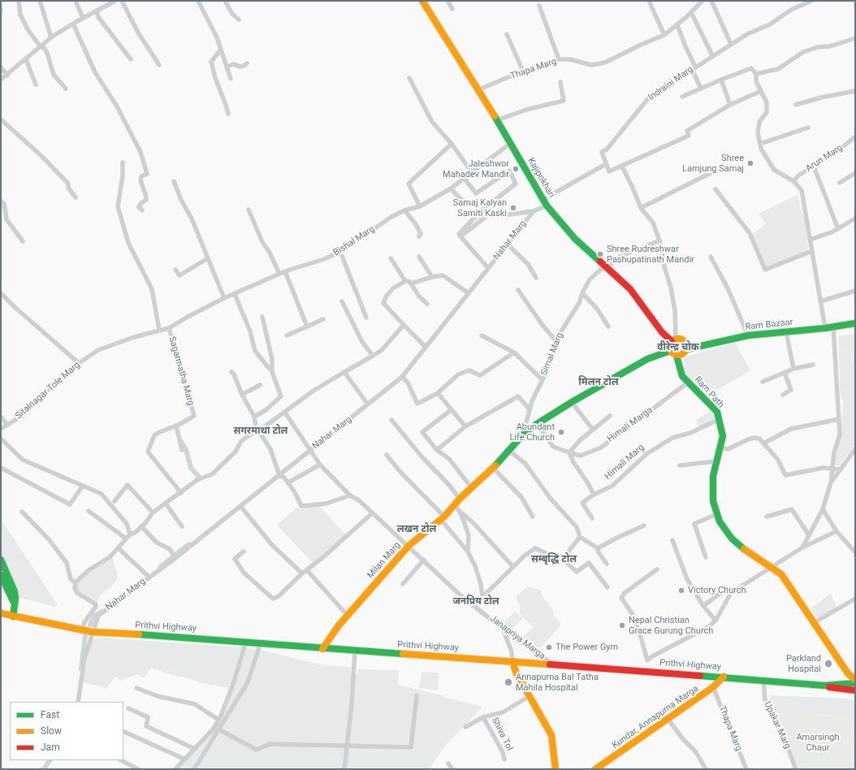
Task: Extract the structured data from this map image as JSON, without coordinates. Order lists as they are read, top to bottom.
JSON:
{
  "streets": {
    "main road": [
      "Kajipokhari",
      "Ram Bazaar",
      "Ram Path",
      "Milan Marg",
      "Prithvi Highway",
      "Kundar, Annapurna Marga"
    ],
    "street": [
      "Thapa Marg",
      "Indraini Marg",
      "Arun Marg",
      "Nahar Marg",
      "Bishal Marg",
      "Simal Marg",
      "Sagarmatha Marg",
      "Sitalnagar Tole Marg",
      "Himali Marga",
      "Himali Marg",
      "Janapriya Marga",
      "Upakar Marg",
      "Shiva Tol"
    ]
  },
  "crossings": [
    ["Thapa Marg", "Kajipokhari"],
    ["Thapa Marg", "Kundar, Annapurna Marga"],
    ["Kajipokhari", "Nahar Marg"],
    ["Kajipokhari", "Bishal Marg"],
    ["Kajipokhari", "Ram Bazaar"],
    ["Kajipokhari", "Simal Marg"],
    ["Kajipokhari", "Ram Path"],
    ["Kajipokhari", "Milan Marg"],
    ["Nahar Marg", "Prithvi Highway"],
    ["Nahar Marg", "Janapriya Marga"],
    ["Bishal Marg", "Sagarmatha Marg"],
    ["Bishal Marg", "Sitalnagar Tole Marg"],
    ["Ram Bazaar", "Ram Path"],
    ["Ram Bazaar", "Milan Marg"],
    ["Simal Marg", "Milan Marg"],
    ["Sagarmatha Marg", "Sitalnagar Tole Marg"],
    ["Ram Path", "Himali Marga"],
    ["Ram Path", "Himali Marg"],
    ["Ram Path", "Milan Marg"],
    ["Himali Marga", "Milan Marg"],
    ["Milan Marg", "Prithvi Highway"],
    ["Milan Marg", "Janapriya Marga"],
    ["Prithvi Highway", "Janapriya Marga"],
    ["Prithvi Highway", "Kundar, Annapurna Marga"],
    ["Prithvi Highway", "Upakar Marg"]
  ],
  "districts": [
    "वीरेन्द्र चोक",
    "मिलन टोल",
    "सगरमाथा टोल",
    "लखन टोल",
    "सम्बृद्धि टोल",
    "जनप्रिय टोल"
  ],
  "parks": ["Amarsingh Chaur"],
  "places": [
    "Shree Lamjung Samaj",
    "Jaleshwor Mahadev Mandir",
    "Samaj Kalyan Samiti Kaski",
    "Shree Rudreshwar Pashupatinath Mandir",
    "Abundant Life Church",
    "Victory Church",
    "Nepal Christian Grace Gurung Church",
    "The Power Gym",
    "Parkland Hospital",
    "Annapurna Bal Tatha Mahila Hospital"
  ],
  "legend": ["Fast", "Slow", "Jam"]
}
